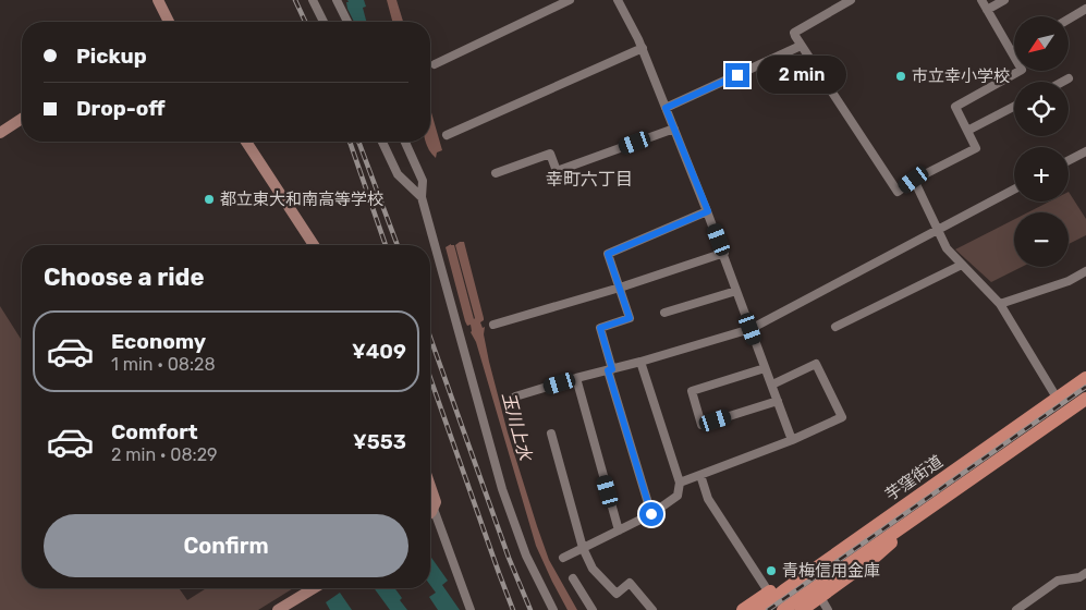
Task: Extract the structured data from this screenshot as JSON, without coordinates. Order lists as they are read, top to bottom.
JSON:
{
  "streets": {
    "main road": ["芋窪街道"]
  },
  "districts": ["幸町六丁目"],
  "water": ["玉川上水"],
  "places": ["市立幸小学校", "都立東大和南高等学校", "青梅信用金庫"],
  "north": "bottom left",
  "page": {
    "map_buttons": ["+", "−"],
    "banner": ["Pickup", "Drop-off"],
    "bubble": "2 min",
    "heading": "Choose a ride",
    "list": [
      {
        "name": "Economy",
        "note": "1 min · 08:28",
        "value": "¥409"
      },
      {
        "name": "Comfort",
        "note": "2 min · 08:29",
        "value": "¥553"
      }
    ],
    "buttons": "Confirm"
  }
}
